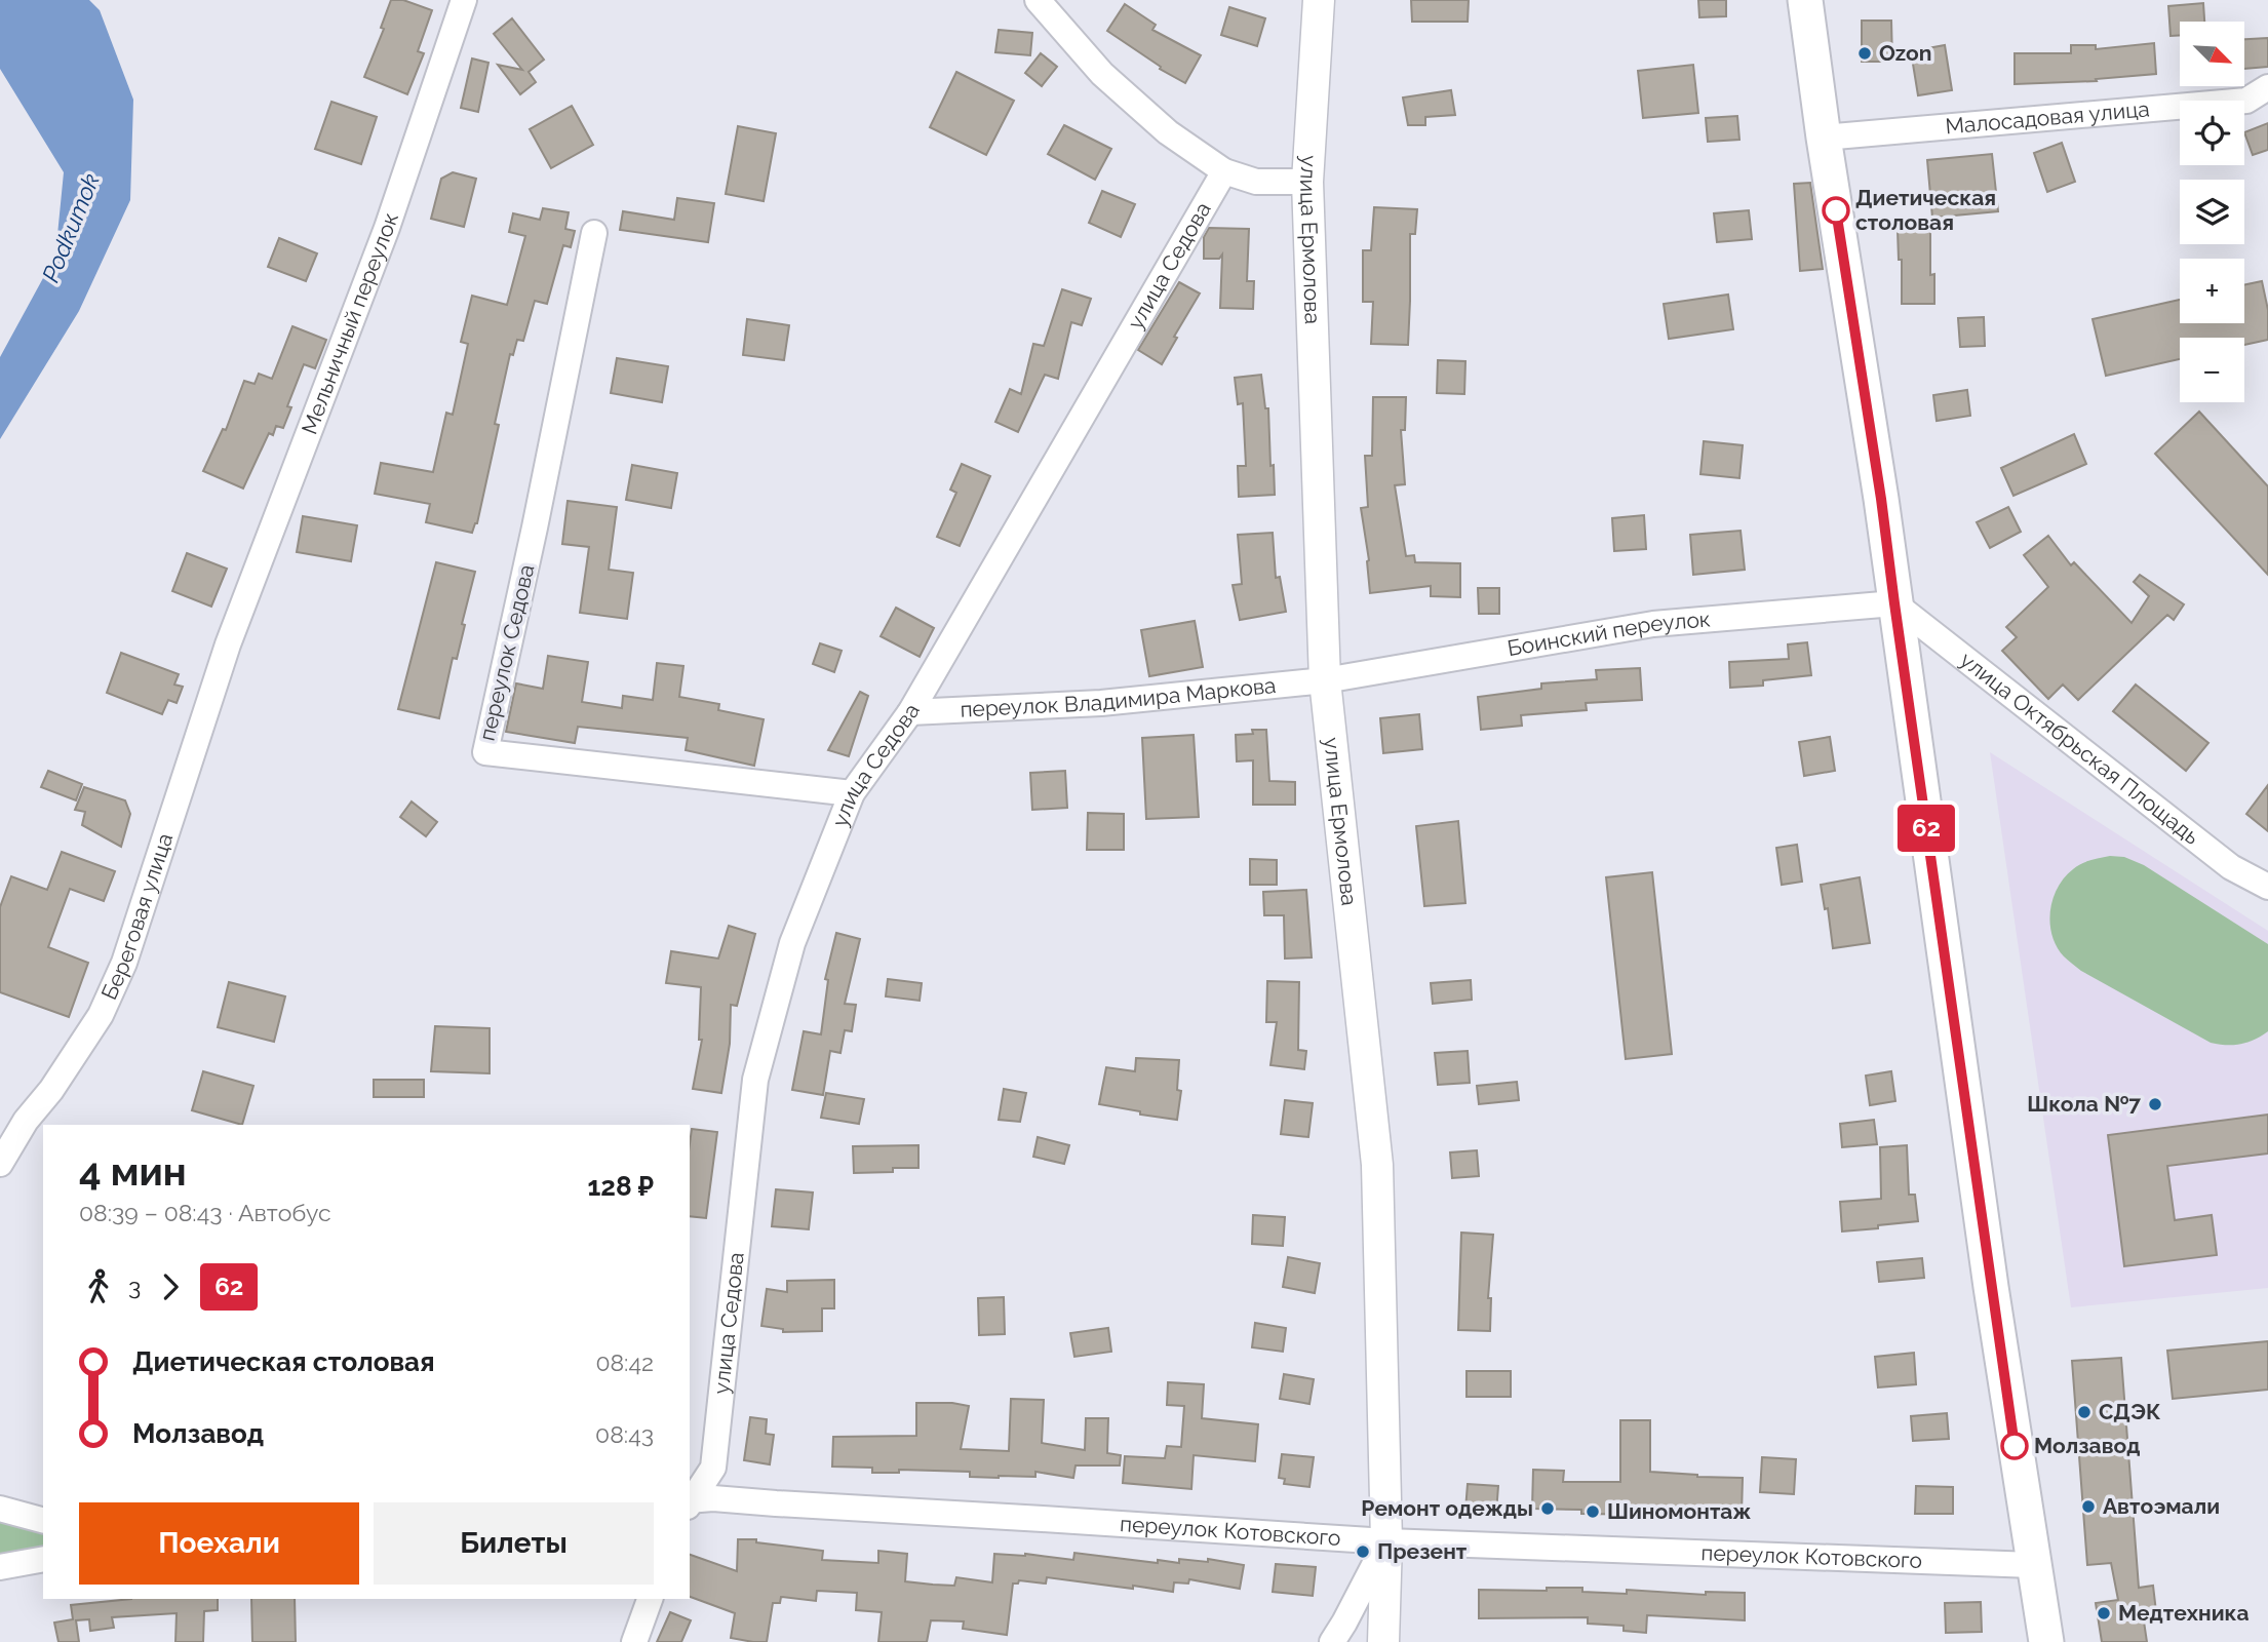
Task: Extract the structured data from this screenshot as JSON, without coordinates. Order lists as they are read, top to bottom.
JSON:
{
  "streets": {
    "street": [
      "Малосадовая улица",
      "улица Ермолова",
      "улица Седова",
      "Мельничный переулок",
      "Боинский переулок",
      "переулок Седова",
      "переулок Владимира Маркова",
      "улица Октябрьская Площадь",
      "Береговая улица",
      "переулок Котовского"
    ]
  },
  "crossings": [
    ["улица Ермолова", "Боинский переулок"],
    ["улица Ермолова", "переулок Владимира Маркова"],
    ["улица Ермолова", "переулок Котовского"],
    ["улица Седова", "переулок Седова"],
    ["улица Седова", "переулок Владимира Маркова"],
    ["Мельничный переулок", "Береговая улица"],
    ["Боинский переулок", "переулок Владимира Маркова"],
    ["Боинский переулок", "улица Октябрьская Площадь"]
  ],
  "water": ["Podkumok"],
  "places": [
    "Ozon",
    "Диетическая столовая",
    "Школа №7",
    "СДЭК",
    "Молзавод",
    "Автоэмали",
    "Ремонт одежды",
    "Шиномонтаж",
    "Презент",
    "Медтехника"
  ],
  "lines": ["bus line 62"],
  "north": "bottom right",
  "page": {
    "on_map": "62",
    "map_buttons": ["+", "−"],
    "heading": ["4 мин", "08:39 – 08:43 · Автобус", "128 ₽"],
    "legs": ["3", "62"],
    "list": [
      {
        "name": "Диетическая столовая",
        "value": "08:42"
      },
      {
        "name": "Молзавод",
        "value": "08:43"
      }
    ],
    "buttons": ["Поехали", "Билеты"]
  }
}
